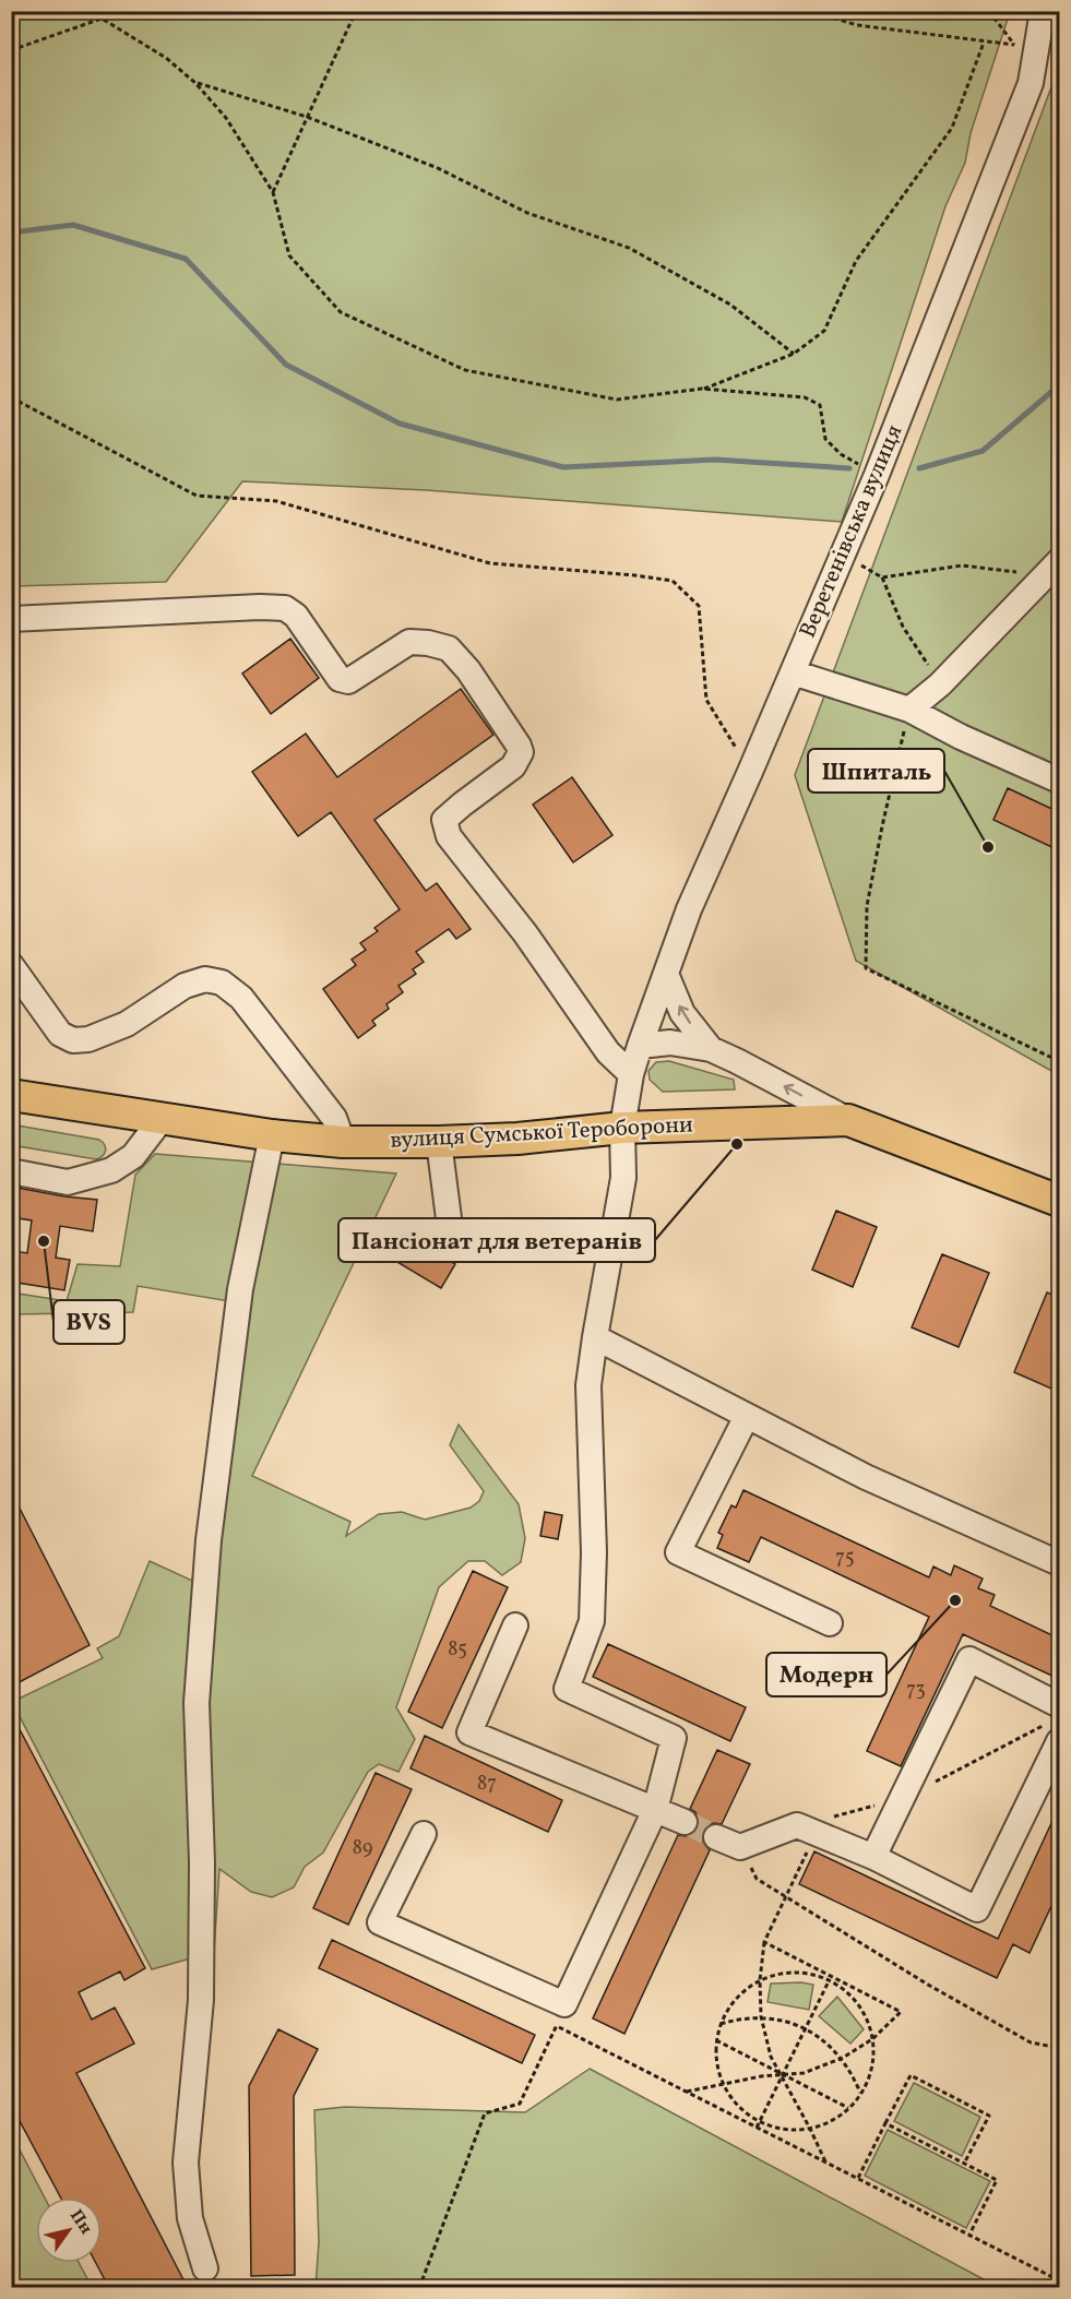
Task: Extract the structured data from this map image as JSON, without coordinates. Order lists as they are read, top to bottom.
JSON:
{
  "streets": {
    "main road": ["вулиця Сумської Тероборони"],
    "street": ["Веретенівська вулиця"]
  },
  "crossings": [
    ["Веретенівська вулиця", "вулиця Сумської Тероборони"]
  ],
  "places": [
    "Шпиталь",
    "Пансіонат для ветеранів",
    "BVS",
    "Модерн"
  ],
  "house_numbers": [
    "75",
    "85",
    "73",
    "87",
    "89"
  ],
  "north": "top right"
}
